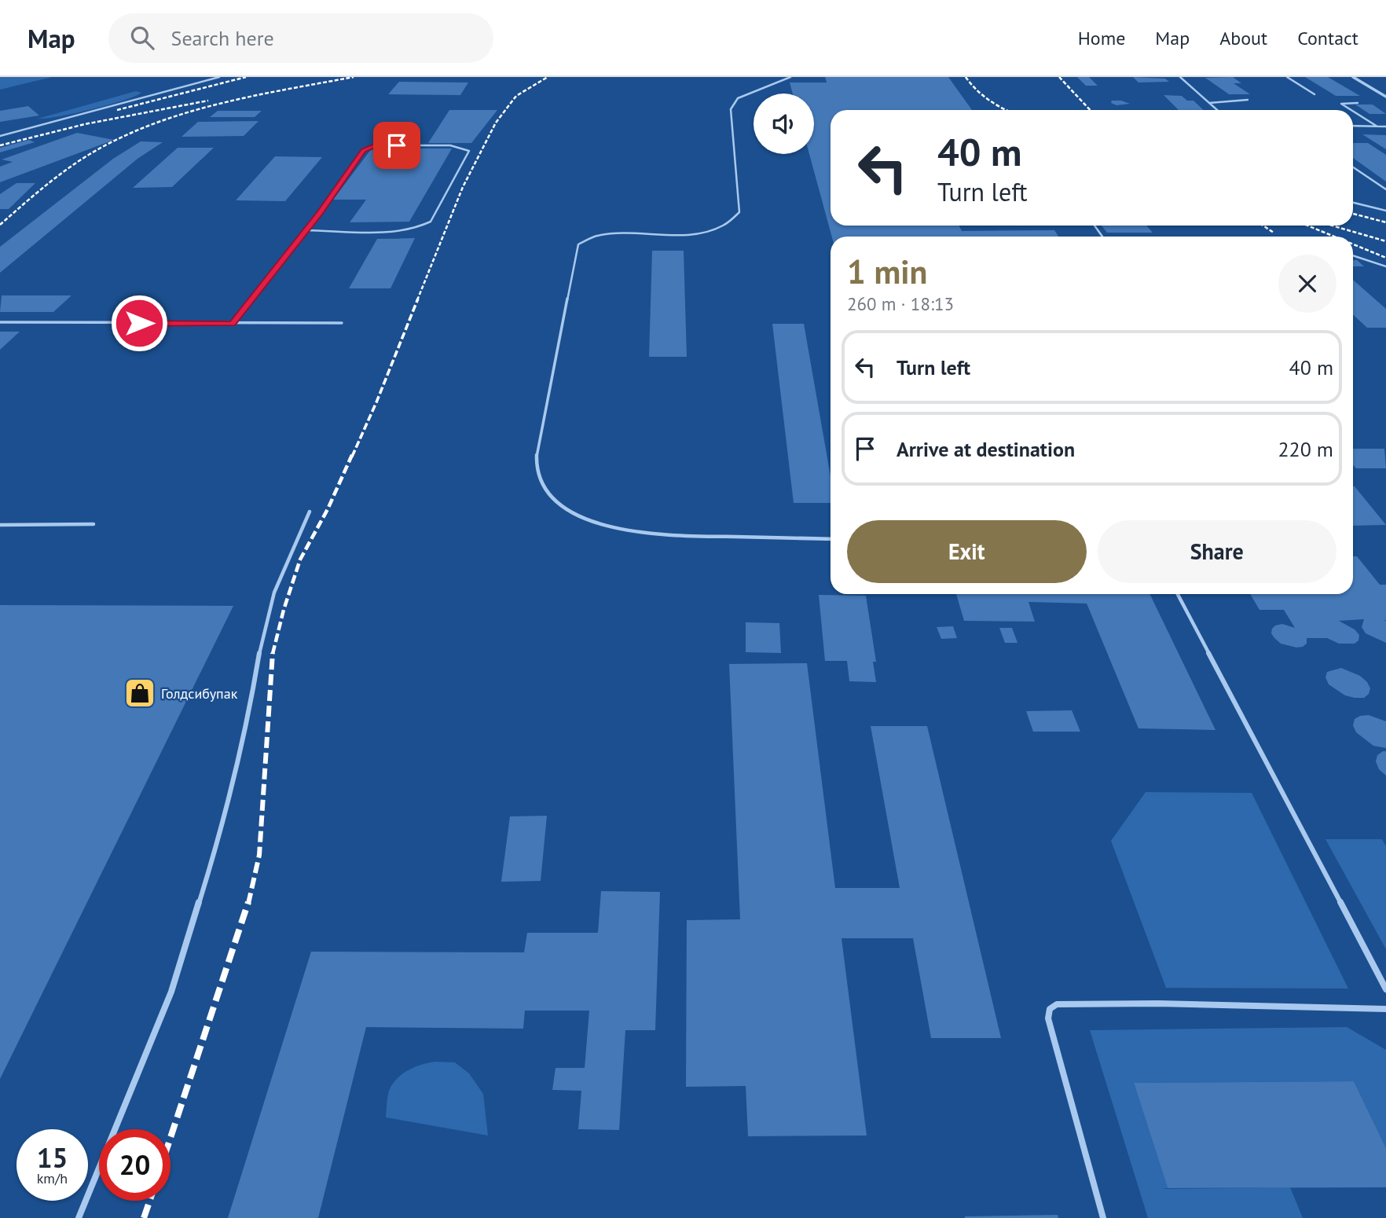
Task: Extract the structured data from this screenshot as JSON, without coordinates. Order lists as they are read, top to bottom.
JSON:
{
  "places": {
    "shop": ["Голдcибупак"]
  },
  "page": {
    "header": "Map",
    "search": "Search here",
    "nav": [
      "Home",
      "Map",
      "About",
      "Contact"
    ],
    "turn": ["40 m", "Turn left"],
    "heading": ["1 min", "260 m · 18:13"],
    "list": [
      {
        "name": "Turn left",
        "value": "40 m"
      },
      {
        "name": "Arrive at destination",
        "value": "220 m"
      }
    ],
    "buttons": ["Exit", "Share"],
    "speed": "15 km/h",
    "limit": "20"
  }
}
